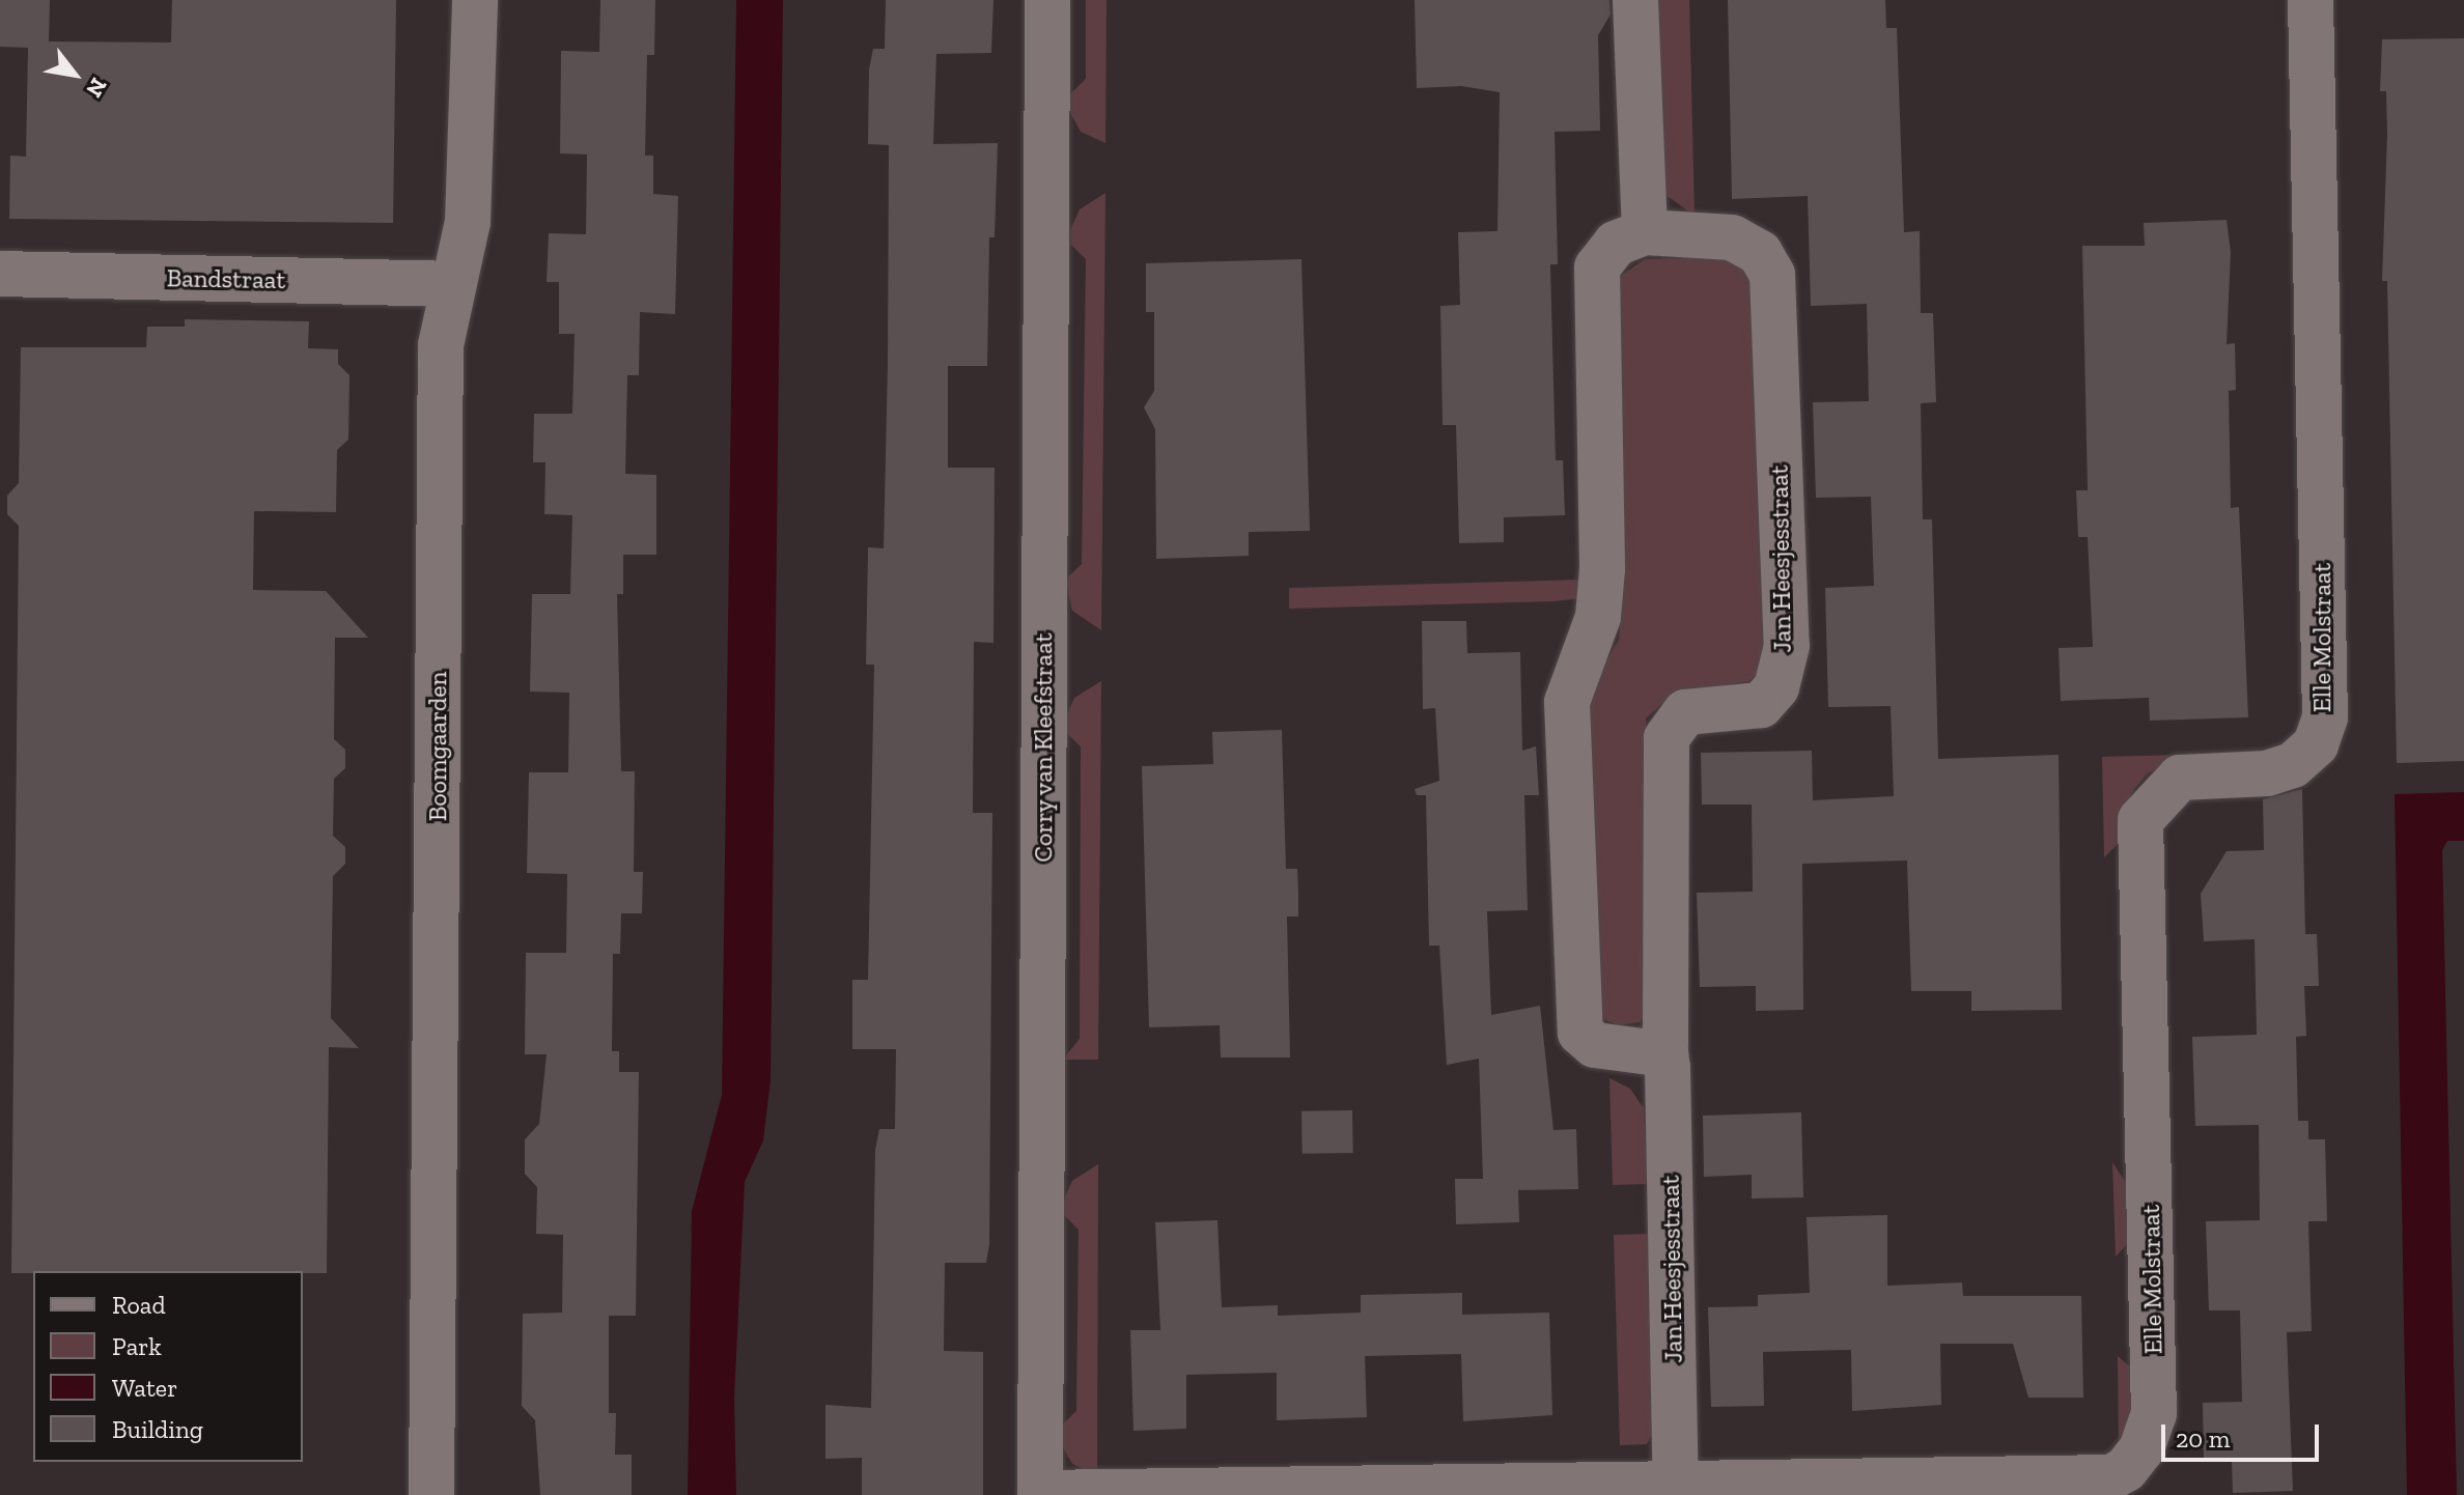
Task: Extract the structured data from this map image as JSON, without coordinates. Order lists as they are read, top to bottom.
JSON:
{
  "streets": {
    "street": [
      "Bandstraat",
      "Jan Heesjesstraat",
      "Elle Molstraat",
      "Boomgaarden",
      "Corry van Kleefstraat"
    ]
  },
  "crossings": [
    ["Bandstraat", "Boomgaarden"],
    ["Jan Heesjesstraat", "Elle Molstraat"]
  ],
  "legend": [
    "Road",
    "Park",
    "Water",
    "Building"
  ],
  "scale_bar": "20 m",
  "north": "bottom right"
}
